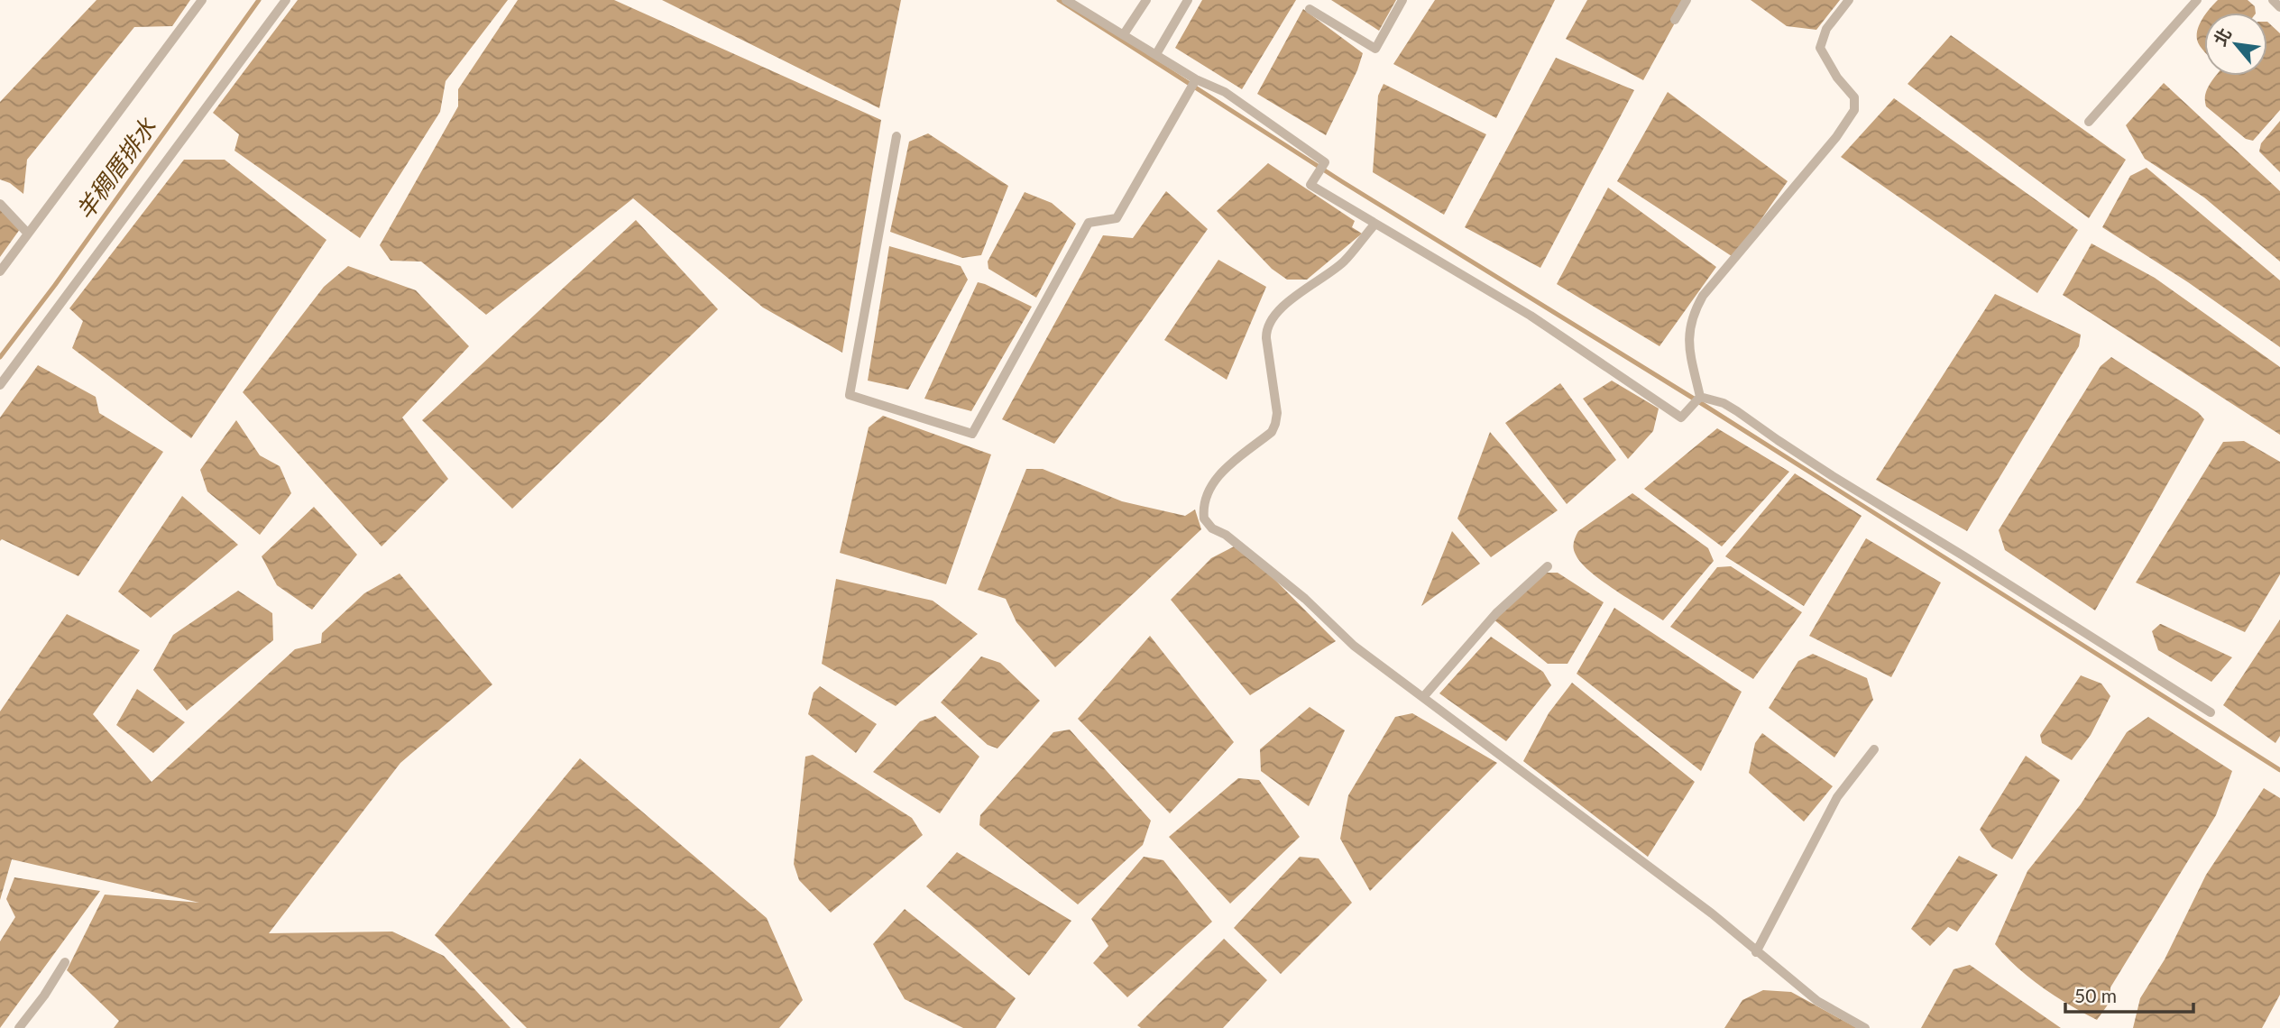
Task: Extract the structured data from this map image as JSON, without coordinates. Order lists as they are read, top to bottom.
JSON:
{
  "water": ["羊稠厝排水"],
  "scale_bar": "50 m",
  "north": "top left"
}
